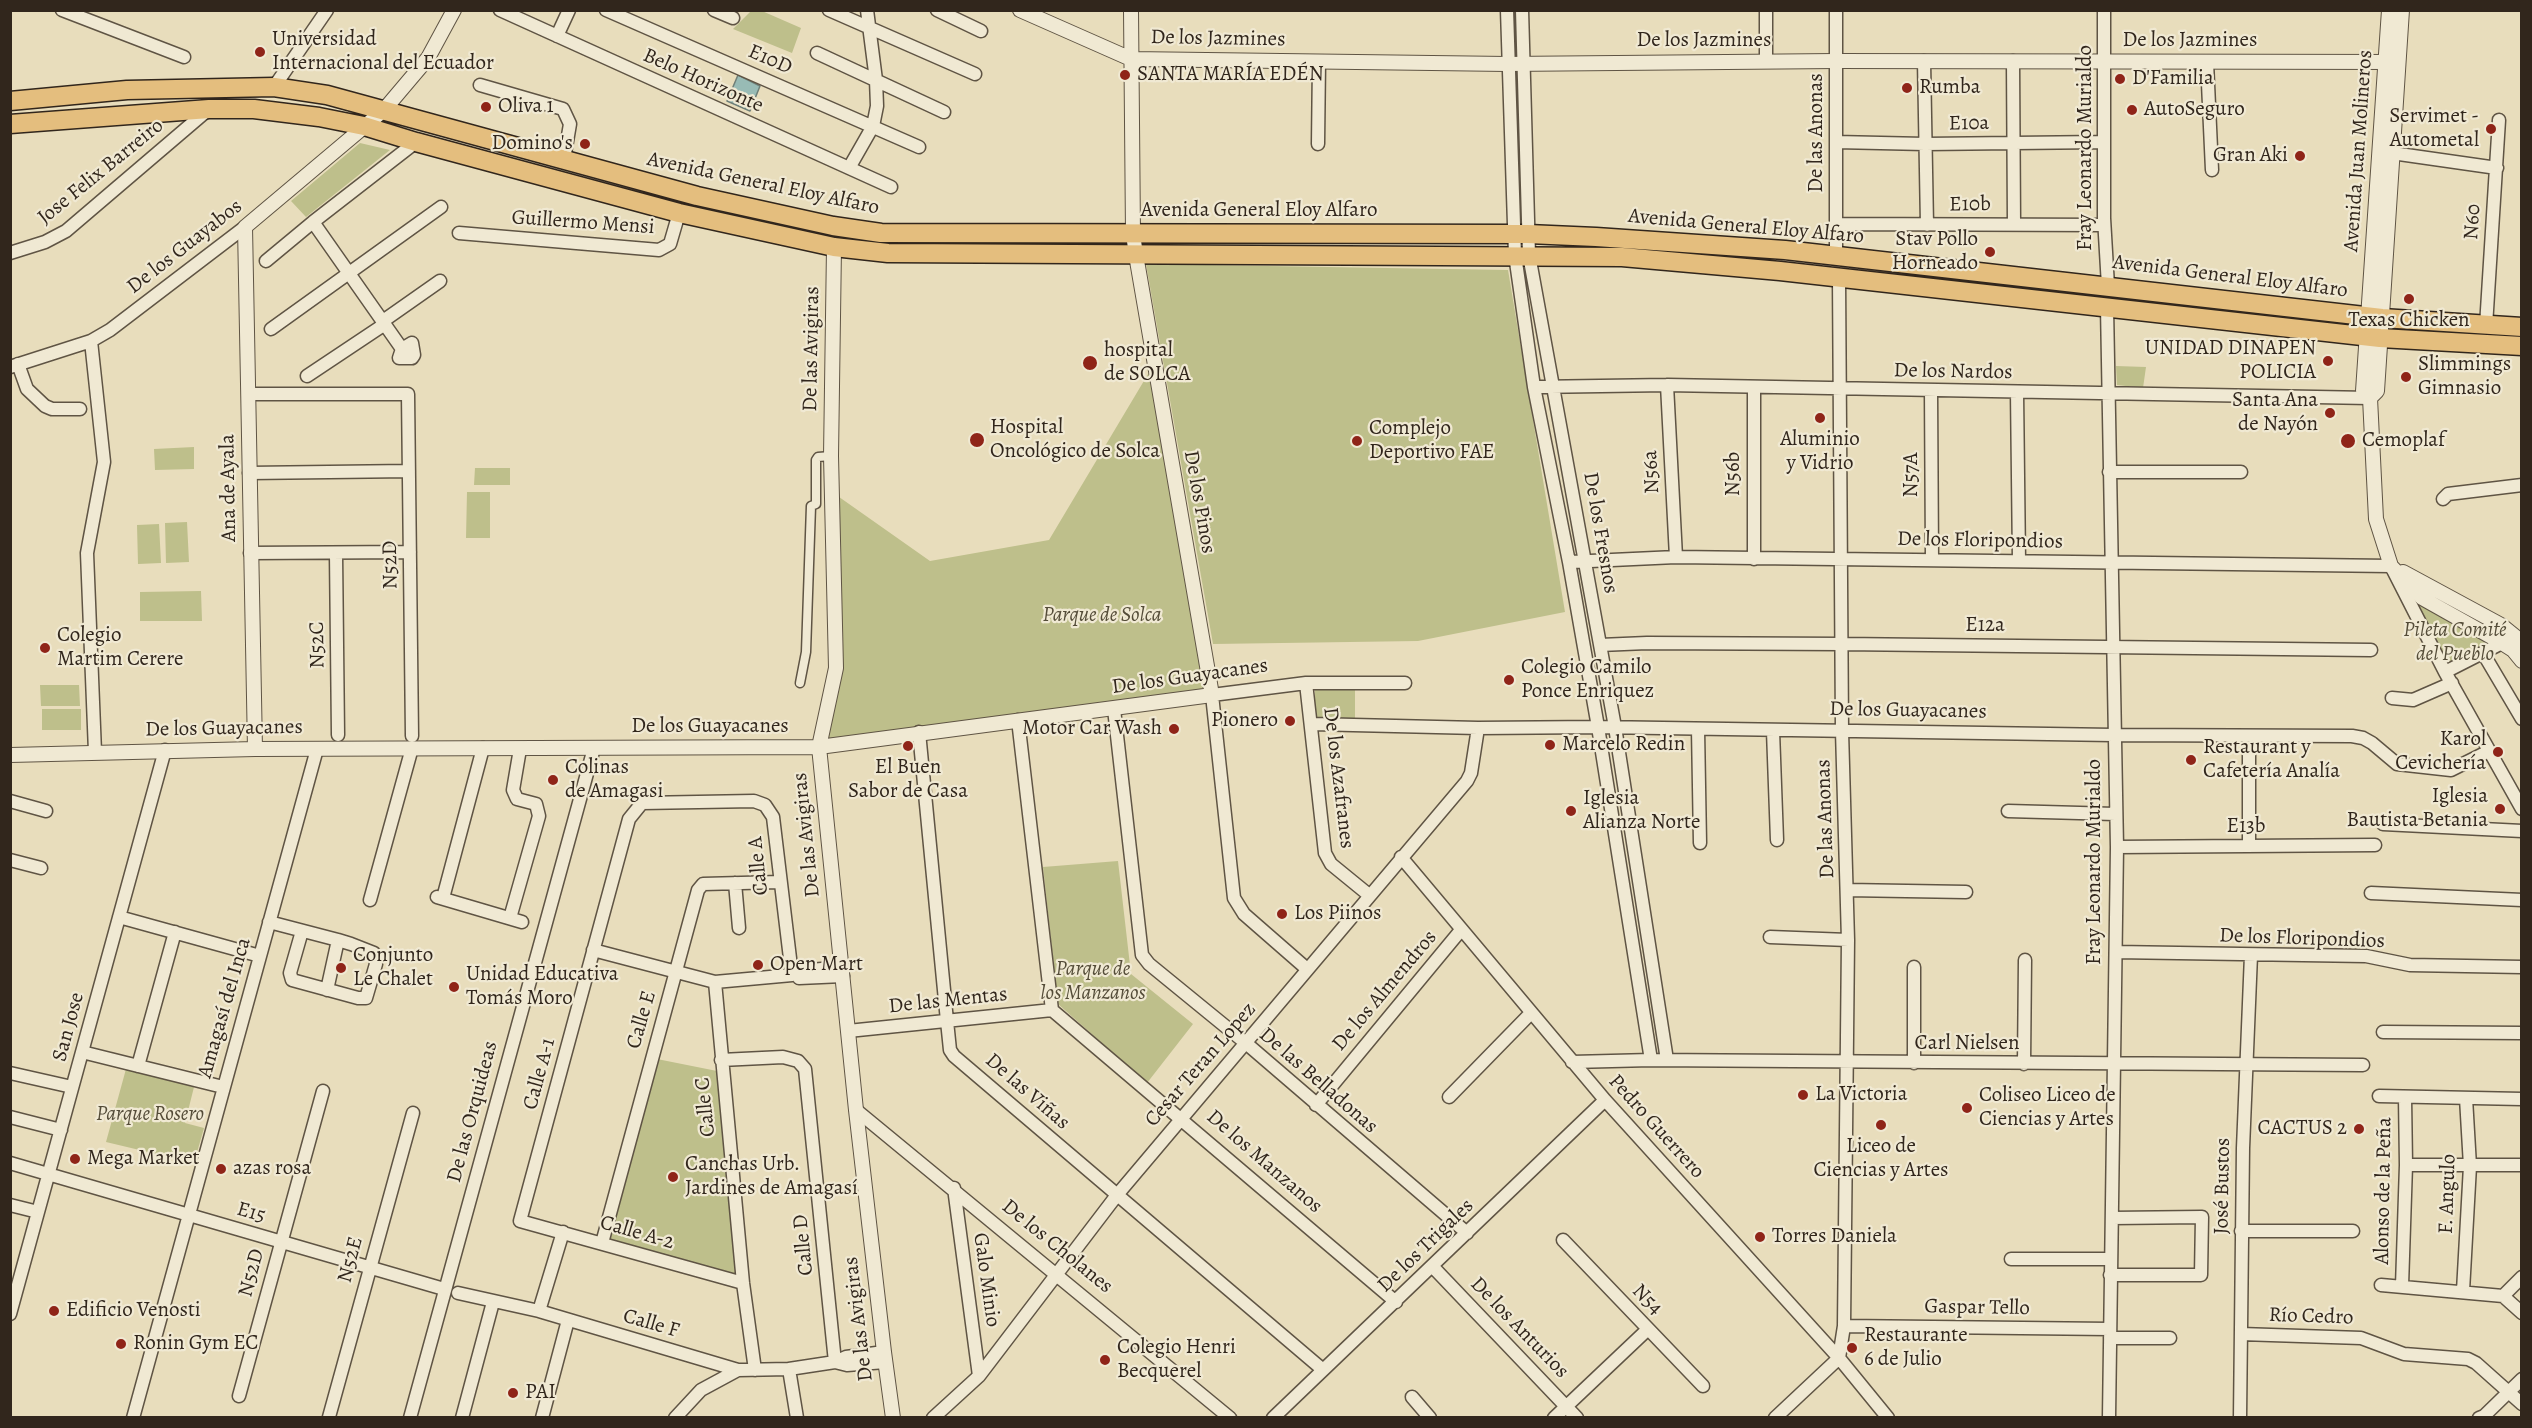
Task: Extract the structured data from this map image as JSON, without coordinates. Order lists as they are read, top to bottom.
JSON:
{
  "streets": {
    "main road": ["Avenida General Eloy Alfaro"],
    "street": [
      "De los Jazmines",
      "E10D",
      "Belo Horizonte",
      "E10a",
      "De las Anonas",
      "Fray Leonardo Murialdo",
      "Avenida Juan Molineros",
      "Jose Felix Barreiro",
      "E10b",
      "N60",
      "Guillermo Mensi",
      "De los Guayabos",
      "De las Avigiras",
      "De los Nardos",
      "N56a",
      "N56b",
      "N57A",
      "Ana de Ayala",
      "De los Pinos",
      "De los Fresnos",
      "De los Floripondios",
      "N52D",
      "E12a",
      "N52C",
      "De los Guayacanes",
      "De los Azafranes",
      "E13b",
      "Calle A",
      "De los Almendros",
      "De las Mentas",
      "Amagasí del Inca",
      "Calle E",
      "San Jose",
      "Carl Nielsen",
      "Cesar Teran Lopez",
      "Calle A-1",
      "De las Belladonas",
      "De las Viñas",
      "Calle C",
      "De las Orquideas",
      "Pedro Guerrero",
      "De los Manzanos",
      "José Bustos",
      "Alonso de la Peña",
      "F. Angulo",
      "E15",
      "Calle A-2",
      "Calle D",
      "De los Trigales",
      "De los Cholanes",
      "N52E",
      "Galo Minio",
      "N54",
      "Gaspar Tello",
      "Río Cedro",
      "Calle F",
      "De los Anturios"
    ]
  },
  "crossings": [
    ["De los Jazmines", "De las Anonas"],
    ["De los Jazmines", "Fray Leonardo Murialdo"],
    ["De los Jazmines", "Avenida Juan Molineros"],
    ["De los Jazmines", "De los Pinos"],
    ["De los Jazmines", "De los Fresnos"],
    ["E10a", "De las Anonas"],
    ["E10a", "Fray Leonardo Murialdo"],
    ["De las Anonas", "Avenida General Eloy Alfaro"],
    ["De las Anonas", "E10b"],
    ["De las Anonas", "De los Nardos"],
    ["De las Anonas", "De los Floripondios"],
    ["De las Anonas", "E12a"],
    ["De las Anonas", "De los Guayacanes"],
    ["De las Anonas", "Carl Nielsen"],
    ["De las Anonas", "Pedro Guerrero"],
    ["De las Anonas", "Gaspar Tello"],
    ["Fray Leonardo Murialdo", "Avenida General Eloy Alfaro"],
    ["Fray Leonardo Murialdo", "E10b"],
    ["Fray Leonardo Murialdo", "De los Nardos"],
    ["Fray Leonardo Murialdo", "De los Floripondios"],
    ["Fray Leonardo Murialdo", "E12a"],
    ["Fray Leonardo Murialdo", "De los Guayacanes"],
    ["Fray Leonardo Murialdo", "E13b"],
    ["Fray Leonardo Murialdo", "Carl Nielsen"],
    ["Fray Leonardo Murialdo", "Gaspar Tello"],
    ["Avenida Juan Molineros", "Avenida General Eloy Alfaro"],
    ["Avenida Juan Molineros", "De los Nardos"],
    ["Avenida Juan Molineros", "De los Floripondios"],
    ["Jose Felix Barreiro", "Avenida General Eloy Alfaro"],
    ["Avenida General Eloy Alfaro", "N60"],
    ["Avenida General Eloy Alfaro", "Guillermo Mensi"],
    ["Avenida General Eloy Alfaro", "De los Guayabos"],
    ["Avenida General Eloy Alfaro", "De las Avigiras"],
    ["Avenida General Eloy Alfaro", "De los Pinos"],
    ["Avenida General Eloy Alfaro", "De los Fresnos"],
    ["De los Guayabos", "Ana de Ayala"],
    ["De las Avigiras", "De los Guayacanes"],
    ["De las Avigiras", "De las Mentas"],
    ["De las Avigiras", "De los Cholanes"],
    ["De las Avigiras", "Calle F"],
    ["De los Nardos", "N56a"],
    ["De los Nardos", "N56b"],
    ["De los Nardos", "N57A"],
    ["De los Nardos", "De los Fresnos"],
    ["N56a", "De los Floripondios"],
    ["N56b", "De los Floripondios"],
    ["N57A", "De los Floripondios"],
    ["Ana de Ayala", "N52D"],
    ["Ana de Ayala", "De los Guayacanes"],
    ["De los Pinos", "De los Guayacanes"],
    ["De los Pinos", "Cesar Teran Lopez"],
    ["De los Fresnos", "De los Floripondios"],
    ["De los Fresnos", "E12a"],
    ["De los Fresnos", "De los Guayacanes"],
    ["De los Fresnos", "Carl Nielsen"],
    ["De los Floripondios", "José Bustos"],
    ["N52D", "De los Guayacanes"],
    ["N52D", "E15"],
    ["De los Guayacanes", "De los Azafranes"],
    ["De los Guayacanes", "Amagasí del Inca"],
    ["De los Guayacanes", "San Jose"],
    ["De los Guayacanes", "Cesar Teran Lopez"],
    ["De los Guayacanes", "De las Belladonas"],
    ["De los Guayacanes", "De las Viñas"],
    ["De los Guayacanes", "De las Orquideas"],
    ["De los Azafranes", "Cesar Teran Lopez"],
    ["Calle A", "Calle E"],
    ["Calle A", "Calle A-1"],
    ["De los Almendros", "De las Belladonas"],
    ["De los Almendros", "Pedro Guerrero"],
    ["De las Mentas", "De las Viñas"],
    ["De las Mentas", "De los Manzanos"],
    ["Amagasí del Inca", "E15"],
    ["Calle E", "Calle A-2"],
    ["San Jose", "E15"],
    ["Carl Nielsen", "Pedro Guerrero"],
    ["Carl Nielsen", "José Bustos"],
    ["Cesar Teran Lopez", "De las Belladonas"],
    ["Cesar Teran Lopez", "De las Viñas"],
    ["Cesar Teran Lopez", "Pedro Guerrero"],
    ["Cesar Teran Lopez", "De los Manzanos"],
    ["Cesar Teran Lopez", "De los Cholanes"],
    ["Cesar Teran Lopez", "Galo Minio"],
    ["Calle A-1", "Calle A-2"],
    ["De las Belladonas", "De los Trigales"],
    ["De las Viñas", "De los Trigales"],
    ["Calle C", "Calle A-2"],
    ["Calle C", "Calle D"],
    ["Calle C", "Calle F"],
    ["De las Orquideas", "E15"],
    ["Pedro Guerrero", "De los Trigales"],
    ["De los Manzanos", "De los Trigales"],
    ["José Bustos", "Río Cedro"],
    ["E15", "N52E"],
    ["Calle D", "Calle F"],
    ["De los Trigales", "De los Anturios"],
    ["De los Cholanes", "Galo Minio"]
  ],
  "parks": [
    "Parque de Solca",
    "Pileta Comité del Pueblo",
    "Parque de los Manzanos",
    "Parque Rosero"
  ],
  "places": [
    "Universidad Internacional del Ecuador",
    "SANTA MARÍA EDÉN",
    "D'Familia",
    "Rumba",
    "Oliva 1",
    "AutoSeguro",
    "Servimet - Autometal",
    "Domino's",
    "Gran Aki",
    "Stav Pollo Horneado",
    "Texas Chicken",
    "UNIDAD DINAPEN POLICIA",
    "hospital de SOLCA",
    "Slimmings Gimnasio",
    "Santa Ana de Nayón",
    "Aluminio y Vidrio",
    "Hospital Oncológico de Solca",
    "Complejo Deportivo FAE",
    "Cemoplaf",
    "Colegio Martim Cerere",
    "Colegio Camilo Ponce Enriquez",
    "Pionero",
    "Motor Car Wash",
    "Marcelo Redin",
    "El Buen Sabor de Casa",
    "Karol Cevichería",
    "Restaurant y Cafetería Analía",
    "Colinas de Amagasi",
    "Iglesia Bautista Betania",
    "Iglesia Alianza Norte",
    "Los Piinos",
    "Open Mart",
    "Conjunto Le Chalet",
    "Unidad Educativa Tomás Moro",
    "La Victoria",
    "Coliseo Liceo de Ciencias y Artes",
    "Liceo de Ciencias y Artes",
    "CACTUS 2",
    "Mega Market",
    "azas rosa",
    "Canchas Urb. Jardines de Amagasí",
    "Torres Daniela",
    "Edificio Venosti",
    "Ronin Gym EC",
    "Restaurante 6 de Julio",
    "Colegio Henri Becquerel",
    "PAI"
  ]
}
